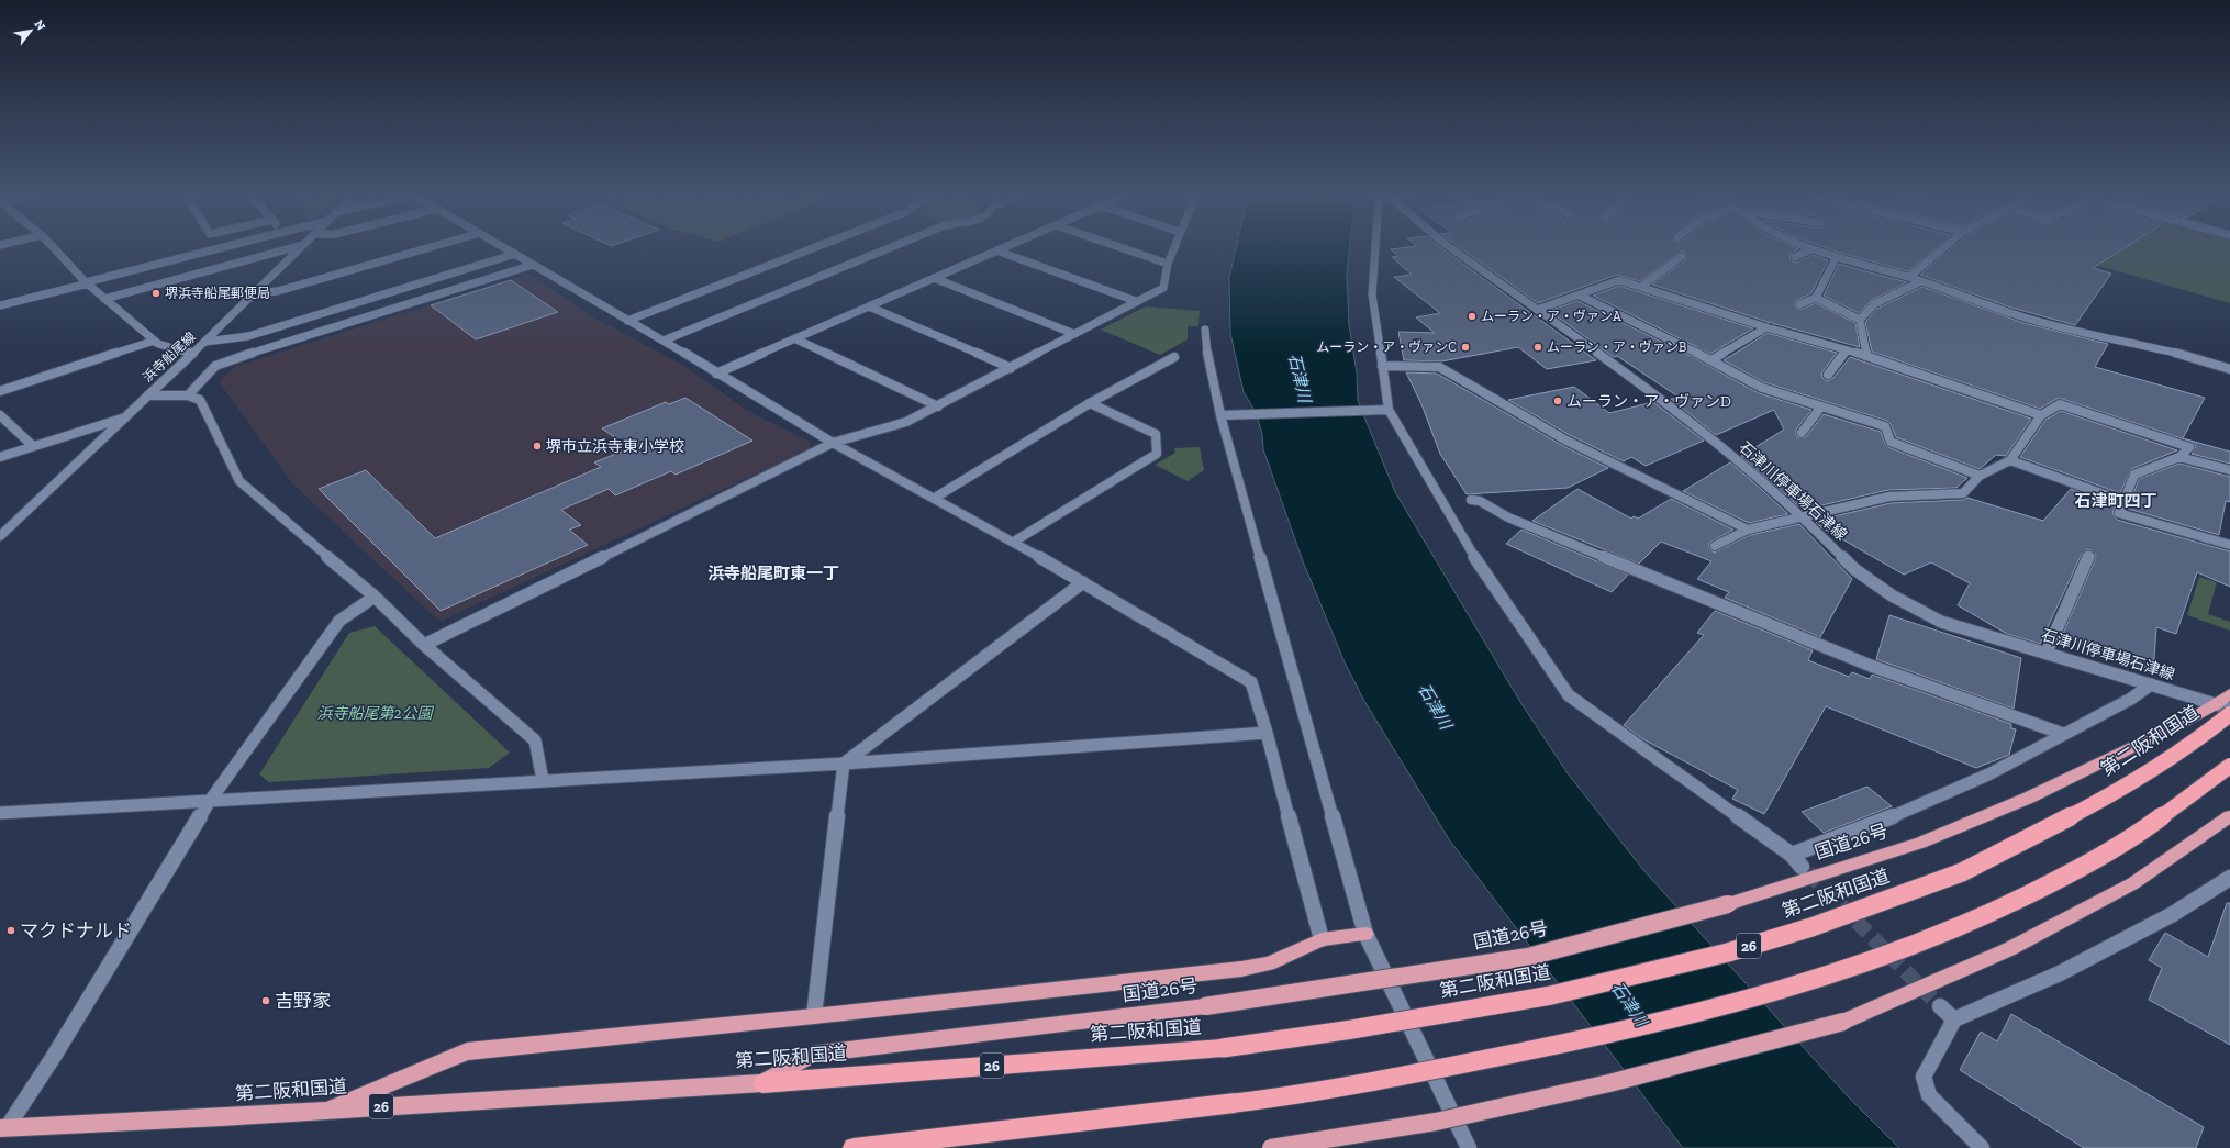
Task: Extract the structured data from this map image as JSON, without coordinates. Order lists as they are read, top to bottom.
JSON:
{
  "streets": {
    "highway": ["第二阪和国道", "国道26号", "26"],
    "street": ["浜寺船尾線", "石津川停車場石津線"]
  },
  "crossings": [
    ["石津川停車場石津線", "第二阪和国道"],
    ["石津川停車場石津線", "国道26号"],
    ["第二阪和国道", "国道26号"]
  ],
  "districts": ["石津町四丁", "浜寺船尾町東一丁"],
  "water": ["石津川"],
  "parks": ["浜寺船尾第2公園"],
  "places": [
    "堺浜寺船尾郵便局",
    "ムーラン・ア・ヴァンA",
    "ムーラン・ア・ヴァンC",
    "ムーラン・ア・ヴァンB",
    "ムーラン・ア・ヴァンD",
    "堺市立浜寺東小学校",
    "マクドナルド",
    "吉野家"
  ],
  "north": "top right"
}
